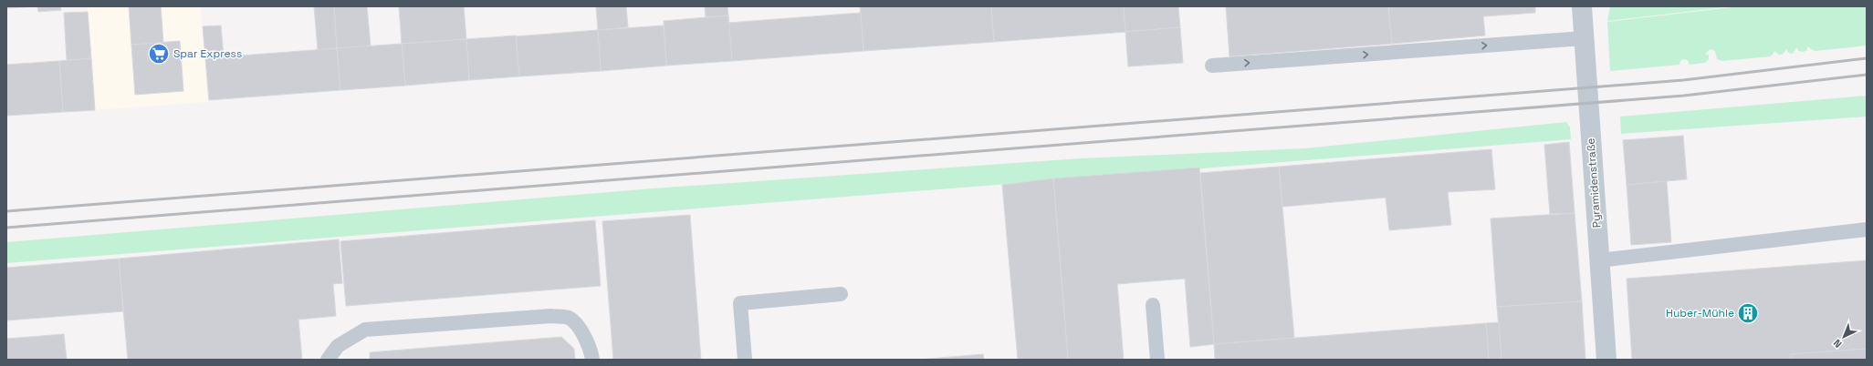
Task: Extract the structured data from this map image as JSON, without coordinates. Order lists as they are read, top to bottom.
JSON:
{
  "streets": {
    "street": ["Pyramidenstraße"]
  },
  "places": {
    "supermarket": ["Spar Express"],
    "building": ["Huber-Mühle"]
  },
  "north": "bottom left"
}
